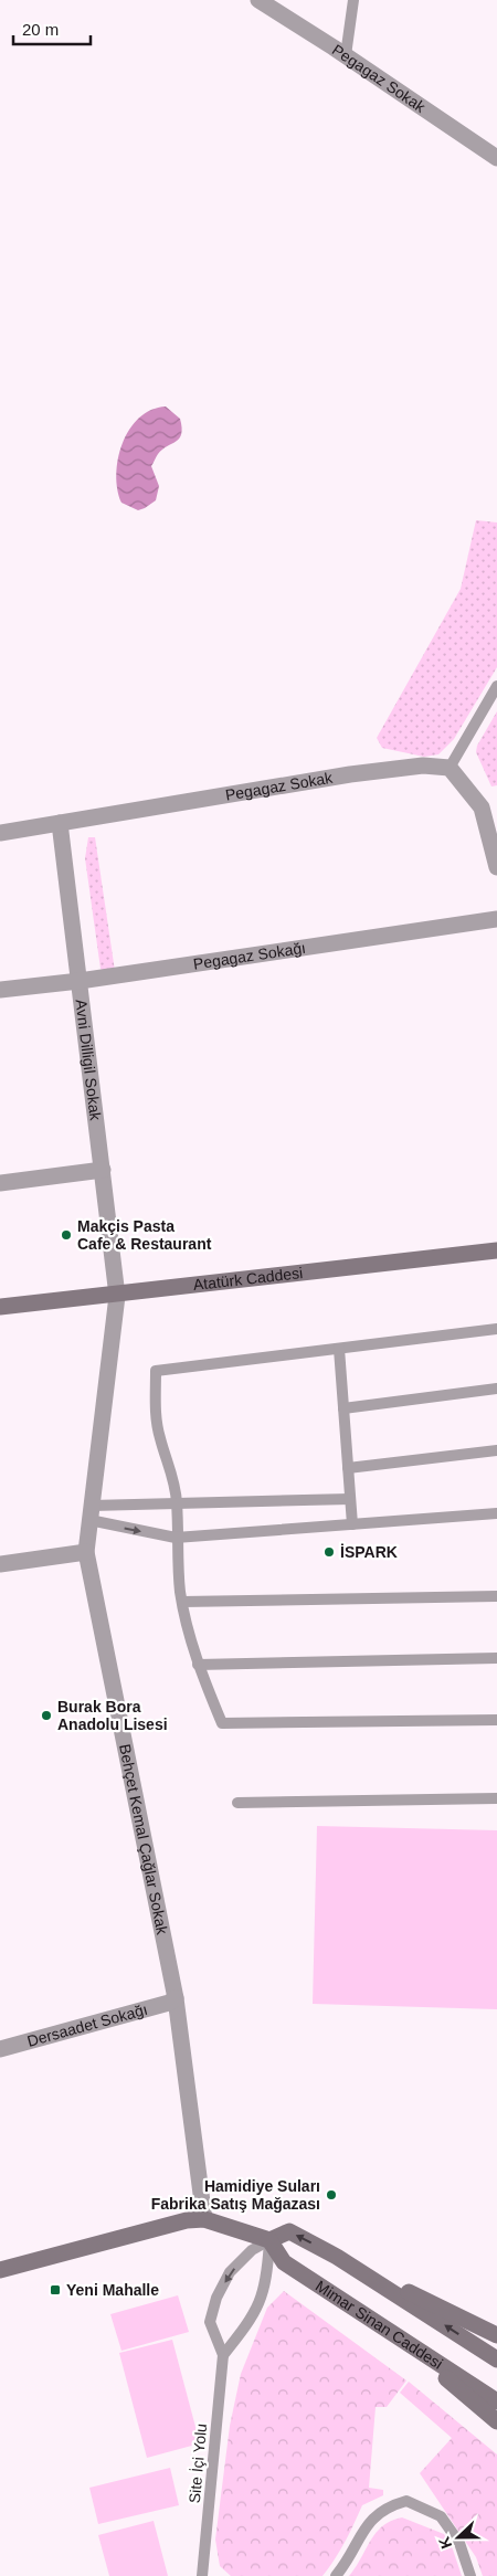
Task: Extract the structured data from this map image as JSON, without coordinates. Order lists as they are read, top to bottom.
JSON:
{
  "streets": {
    "main road": ["Atatürk Caddesi", "Mimar Sinan Caddesi"],
    "street": [
      "Pegagaz Sokak",
      "Pegagaz Sokağı",
      "Avni Dilligil Sokak",
      "Behçet Kemal Çağlar Sokak",
      "Dersaadet Sokağı"
    ],
    "lane": ["Site İçi Yolu"]
  },
  "crossings": [
    ["Pegagaz Sokak", "Avni Dilligil Sokak"],
    ["Pegagaz Sokağı", "Avni Dilligil Sokak"],
    ["Avni Dilligil Sokak", "Atatürk Caddesi"],
    ["Avni Dilligil Sokak", "Behçet Kemal Çağlar Sokak"],
    ["Atatürk Caddesi", "Behçet Kemal Çağlar Sokak"],
    ["Behçet Kemal Çağlar Sokak", "Dersaadet Sokağı"]
  ],
  "places": {
    "other": [
      "Makçis Pasta Cafe & Restaurant",
      "İSPARK",
      "Burak Bora Anadolu Lisesi",
      "Hamidiye Suları Fabrika Satış Mağazası"
    ],
    "transit": ["Yeni Mahalle"]
  },
  "scale_bar": "20 m",
  "north": "left"
}
